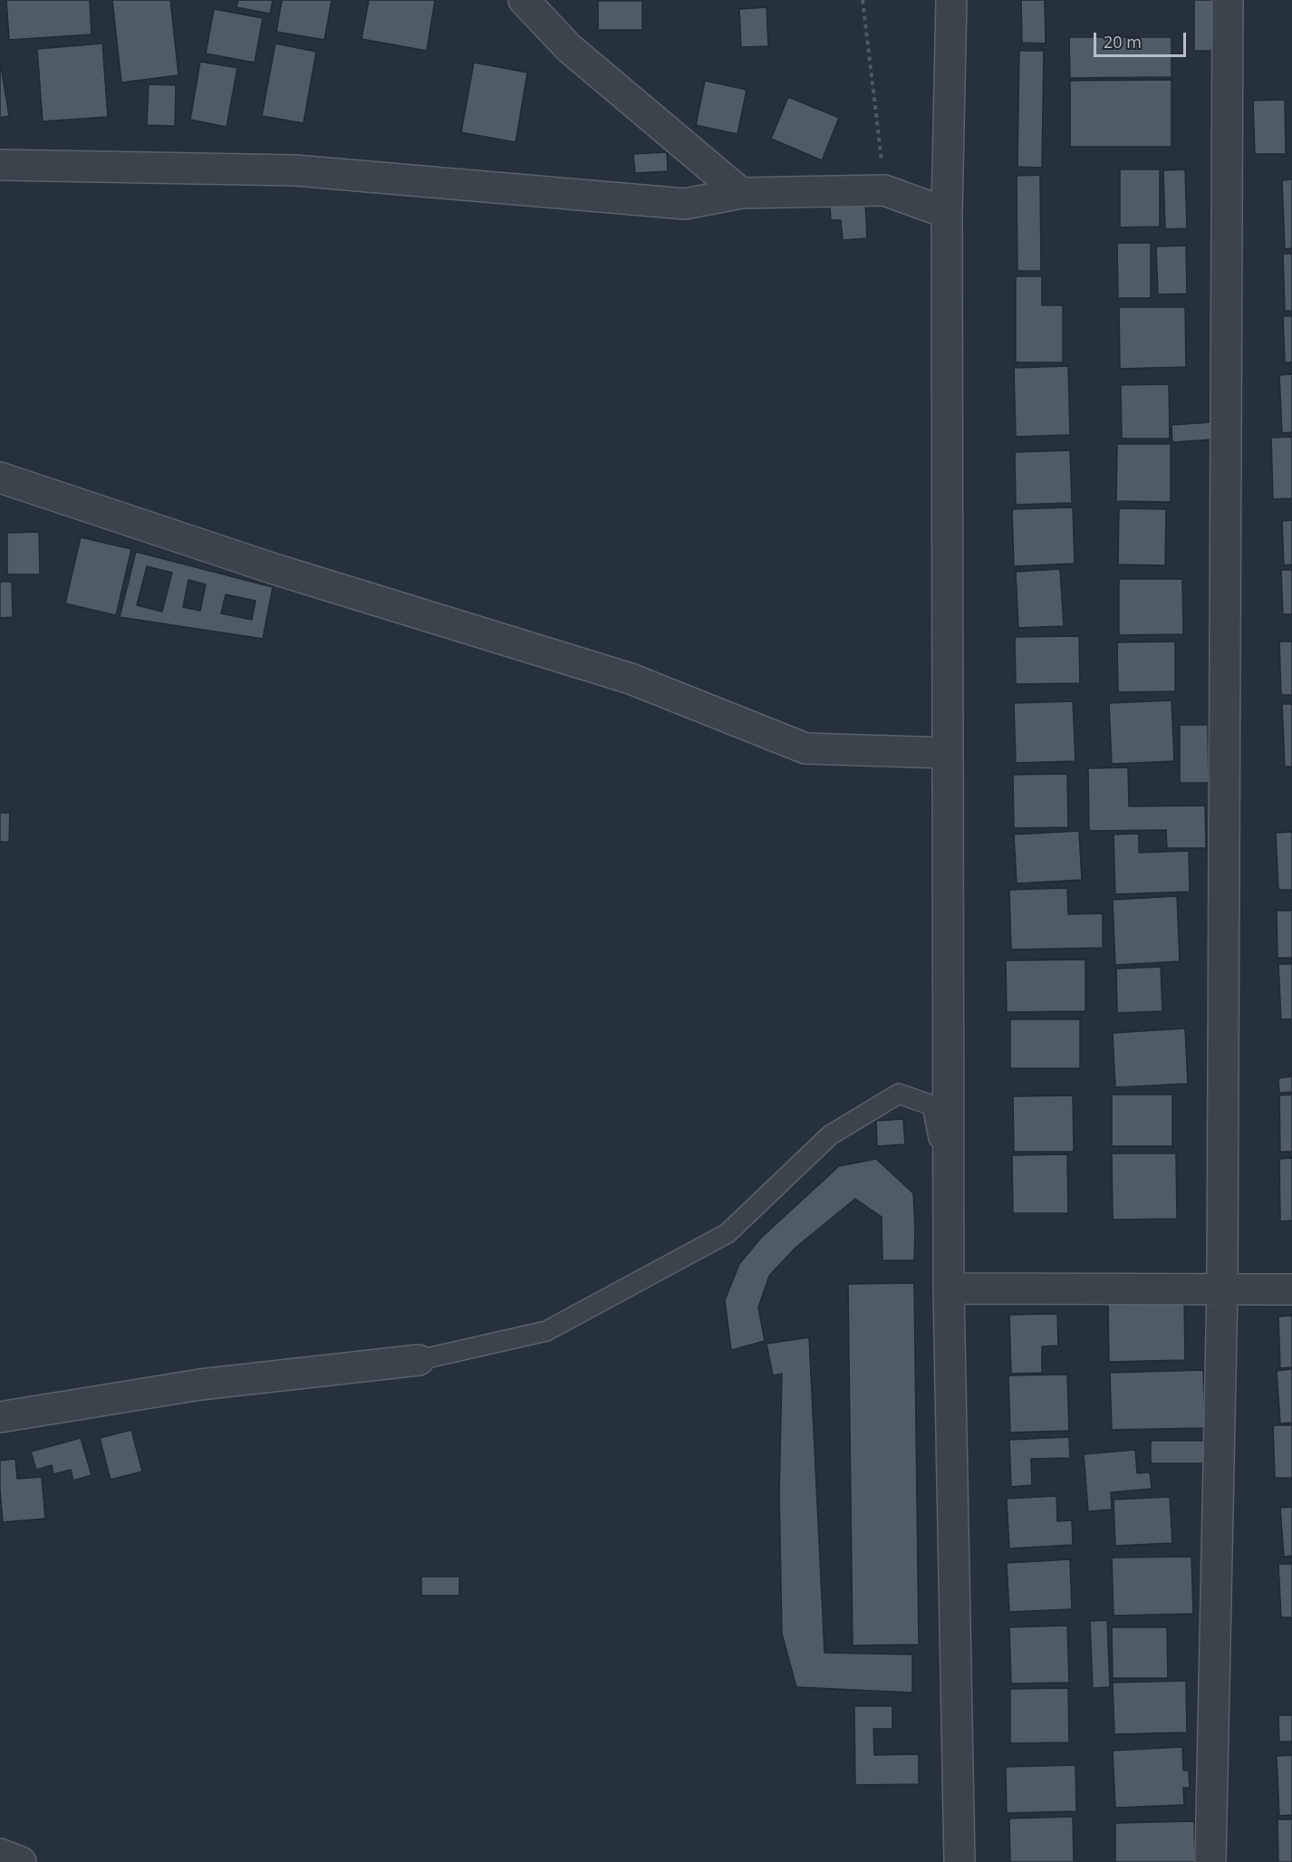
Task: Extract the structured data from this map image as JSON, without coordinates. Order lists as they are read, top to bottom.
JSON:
{
  "scale_bar": "20 m"
}
